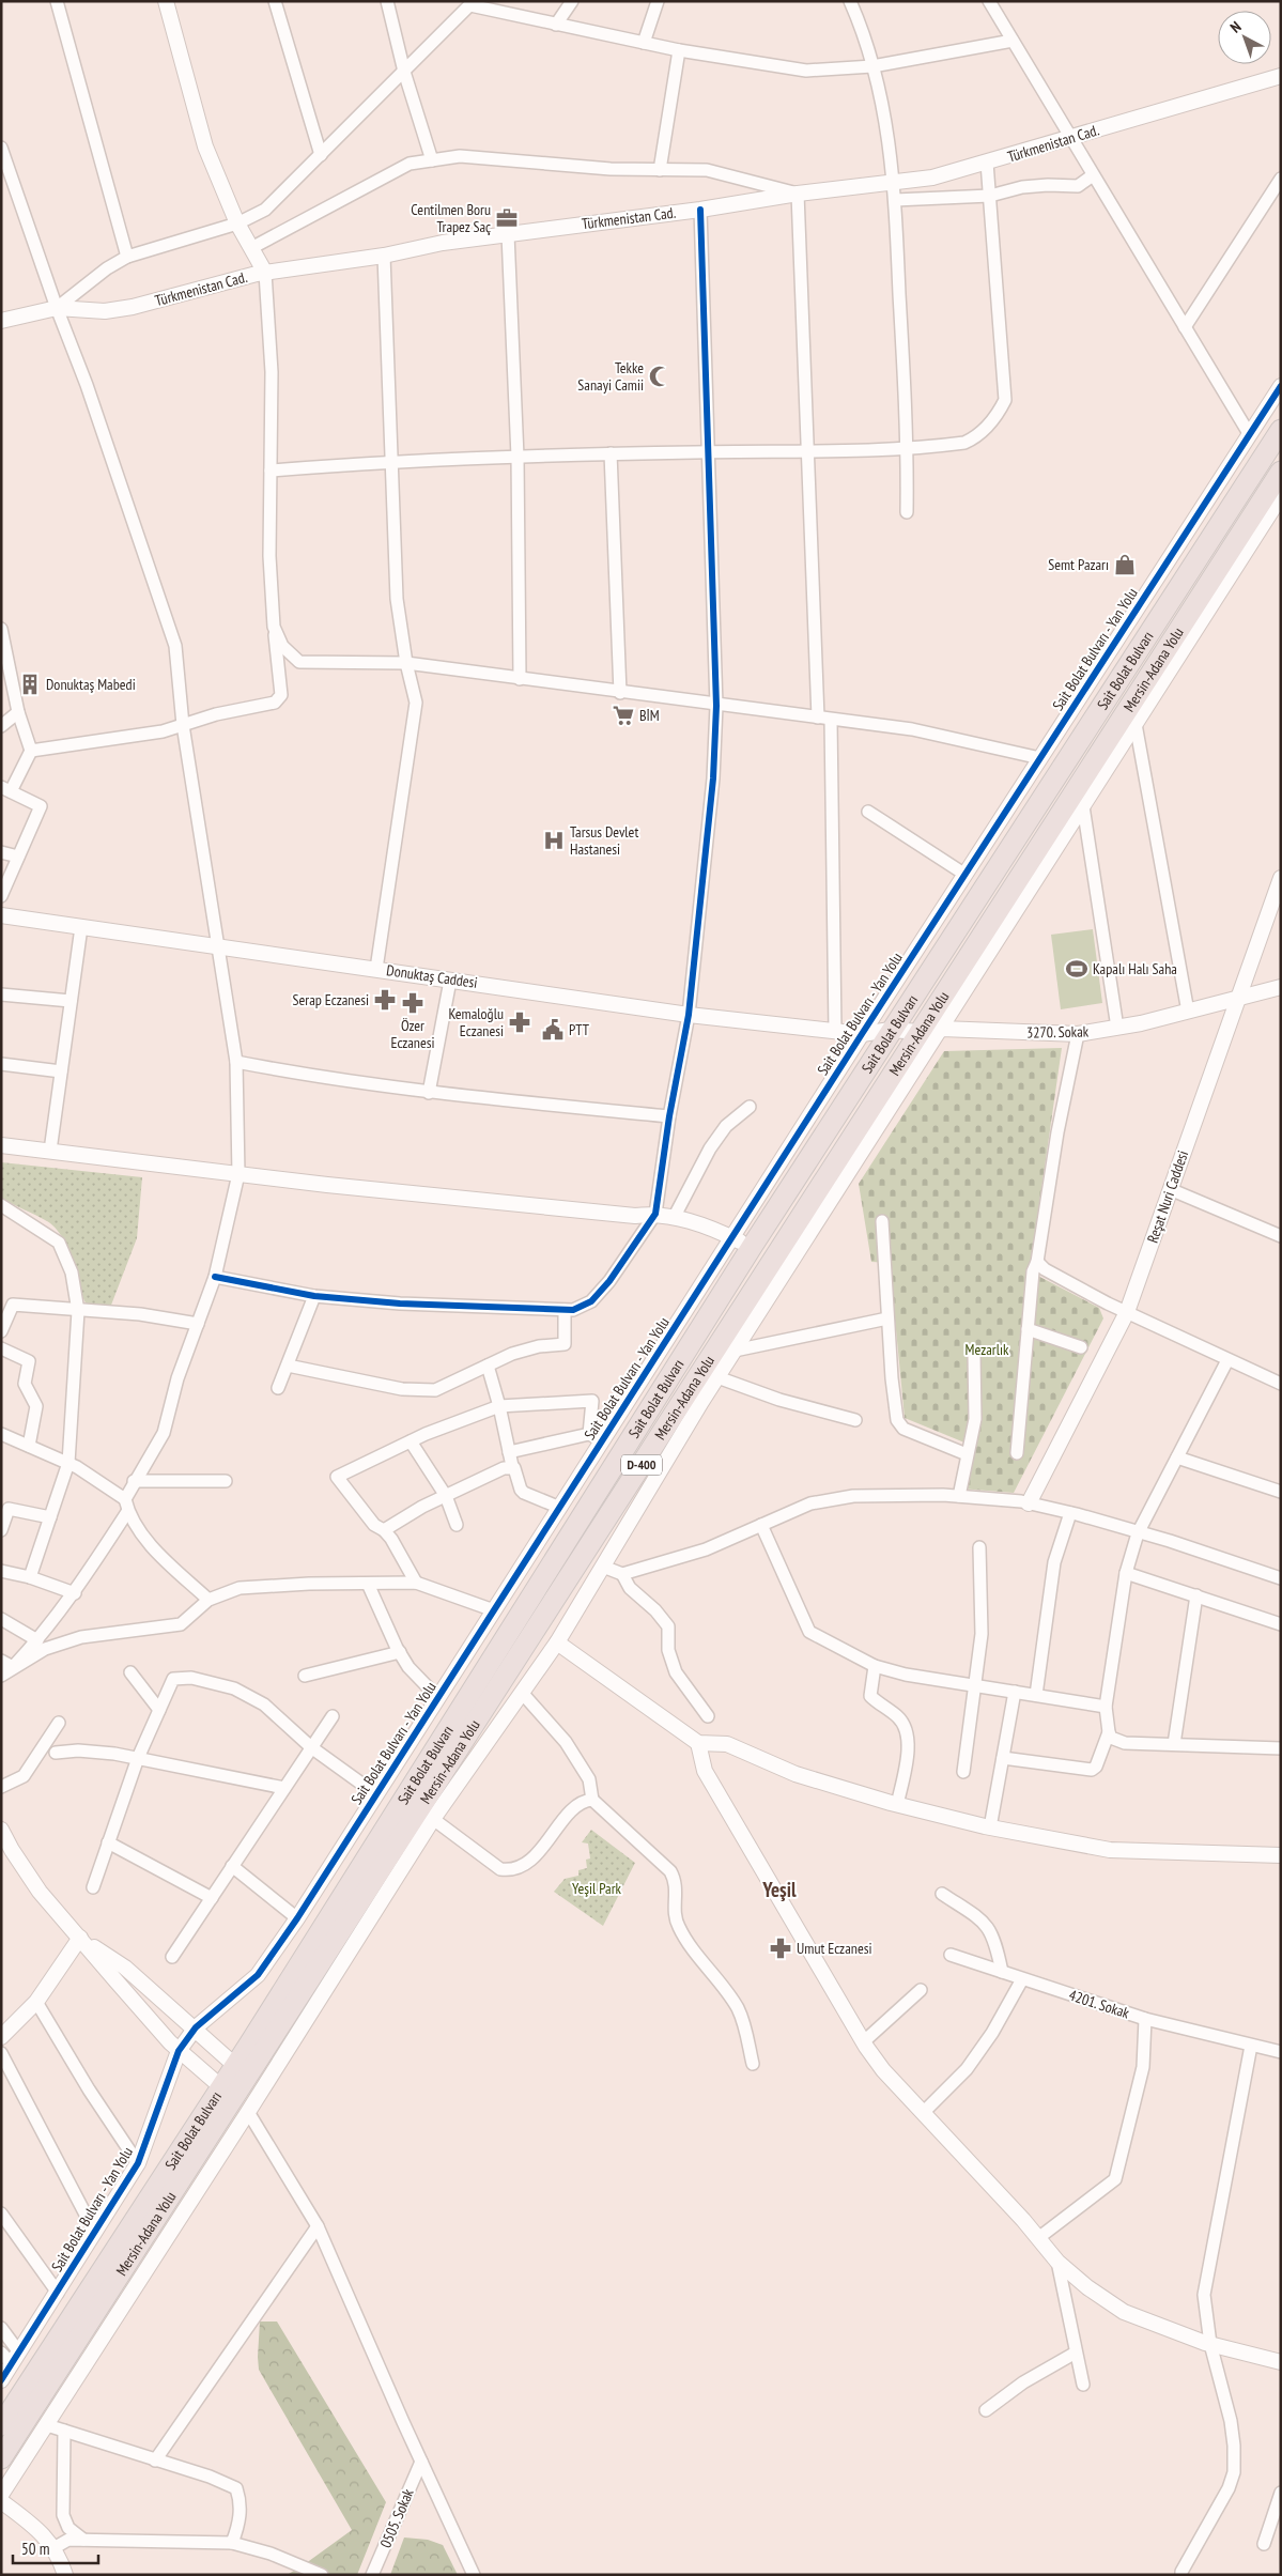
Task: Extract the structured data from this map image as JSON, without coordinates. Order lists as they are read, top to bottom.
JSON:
{
  "streets": {
    "highway": ["Mersin-Adana Yolu", "Sait Bolat Bulvarı", "D-400"],
    "street": [
      "Türkmenistan Cad.",
      "Sait Bolat Bulvarı - Yan Yolu",
      "Donuktaş Caddesi",
      "3270. Sokak",
      "Reşat Nuri Caddesi",
      "4201. Sokak",
      "0505. Sokak"
    ]
  },
  "crossings": [
    ["Sait Bolat Bulvarı - Yan Yolu", "Donuktaş Caddesi"],
    ["Sait Bolat Bulvarı - Yan Yolu", "3270. Sokak"],
    ["Mersin-Adana Yolu", "Sait Bolat Bulvarı"],
    ["Mersin-Adana Yolu", "3270. Sokak"],
    ["Sait Bolat Bulvarı", "3270. Sokak"],
    ["Donuktaş Caddesi", "3270. Sokak"],
    ["3270. Sokak", "Reşat Nuri Caddesi"]
  ],
  "districts": ["Yeşil"],
  "parks": ["Mezarlık", "Yeşil Park"],
  "places": {
    "office": ["Centilmen Boru Trapez Saç"],
    "mosque": ["Tekke Sanayi Camii"],
    "shop": ["Semt Pazarı"],
    "building": ["Donuktaş Mabedi"],
    "supermarket": ["BİM"],
    "hospital": ["Tarsus Devlet Hastanesi"],
    "sports": ["Kapalı Halı Saha"],
    "pharmacy": [
      "Serap Eczanesi",
      "Özer Eczanesi",
      "Kemaloğlu Eczanesi",
      "Umut Eczanesi"
    ],
    "public building": ["PTT"]
  },
  "scale_bar": "50 m",
  "north": "top left"
}
